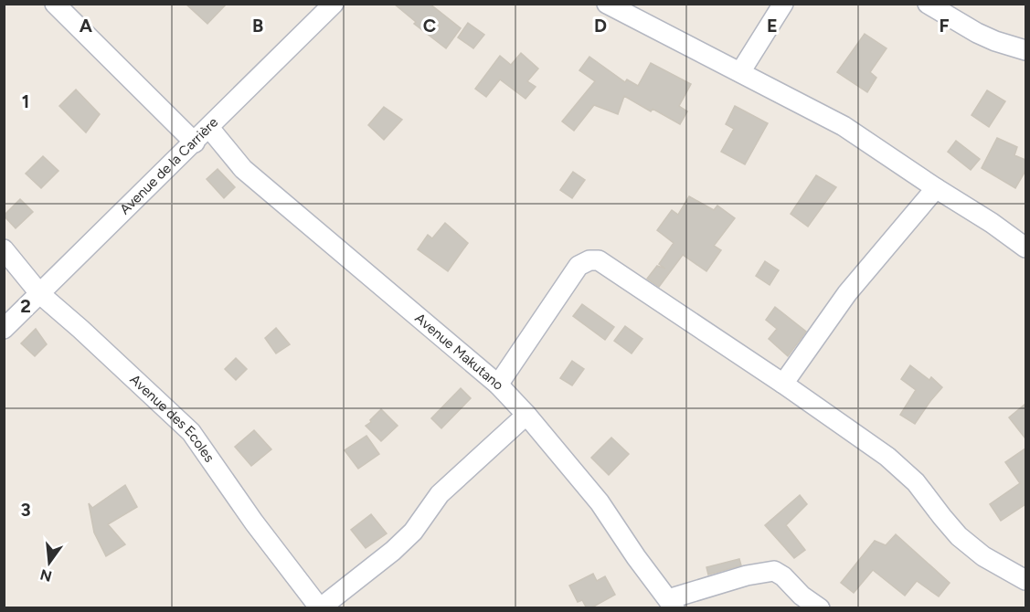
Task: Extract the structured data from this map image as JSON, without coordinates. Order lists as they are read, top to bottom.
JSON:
{
  "streets": {
    "street": ["Avenue de la Carrière", "Avenue Makutano", "Avenue des Ecoles"]
  },
  "crossings": [
    ["Avenue de la Carrière", "Avenue Makutano"],
    ["Avenue de la Carrière", "Avenue des Ecoles"]
  ],
  "north": "bottom",
  "grid": {
    "columns": [
      "A",
      "B",
      "C",
      "D",
      "E",
      "F"
    ],
    "rows": ["1", "2", "3"]
  }
}
